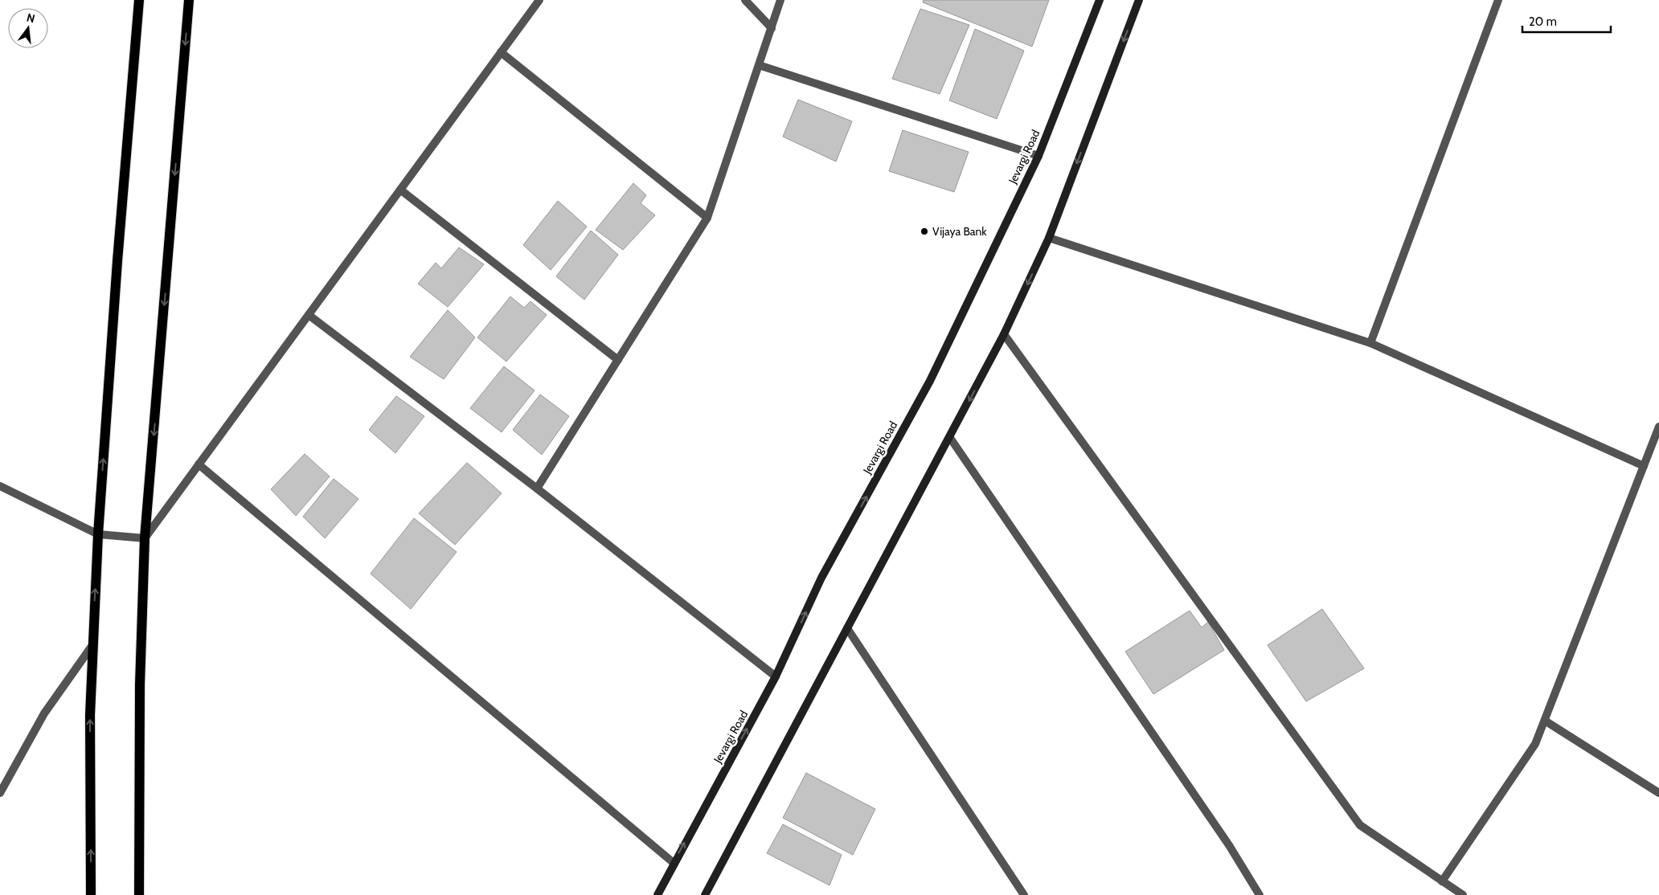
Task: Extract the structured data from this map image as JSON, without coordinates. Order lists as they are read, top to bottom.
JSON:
{
  "streets": {
    "main road": ["Jevargi Road"]
  },
  "places": ["Vijaya Bank"],
  "scale_bar": "20 m",
  "north": "top"
}
